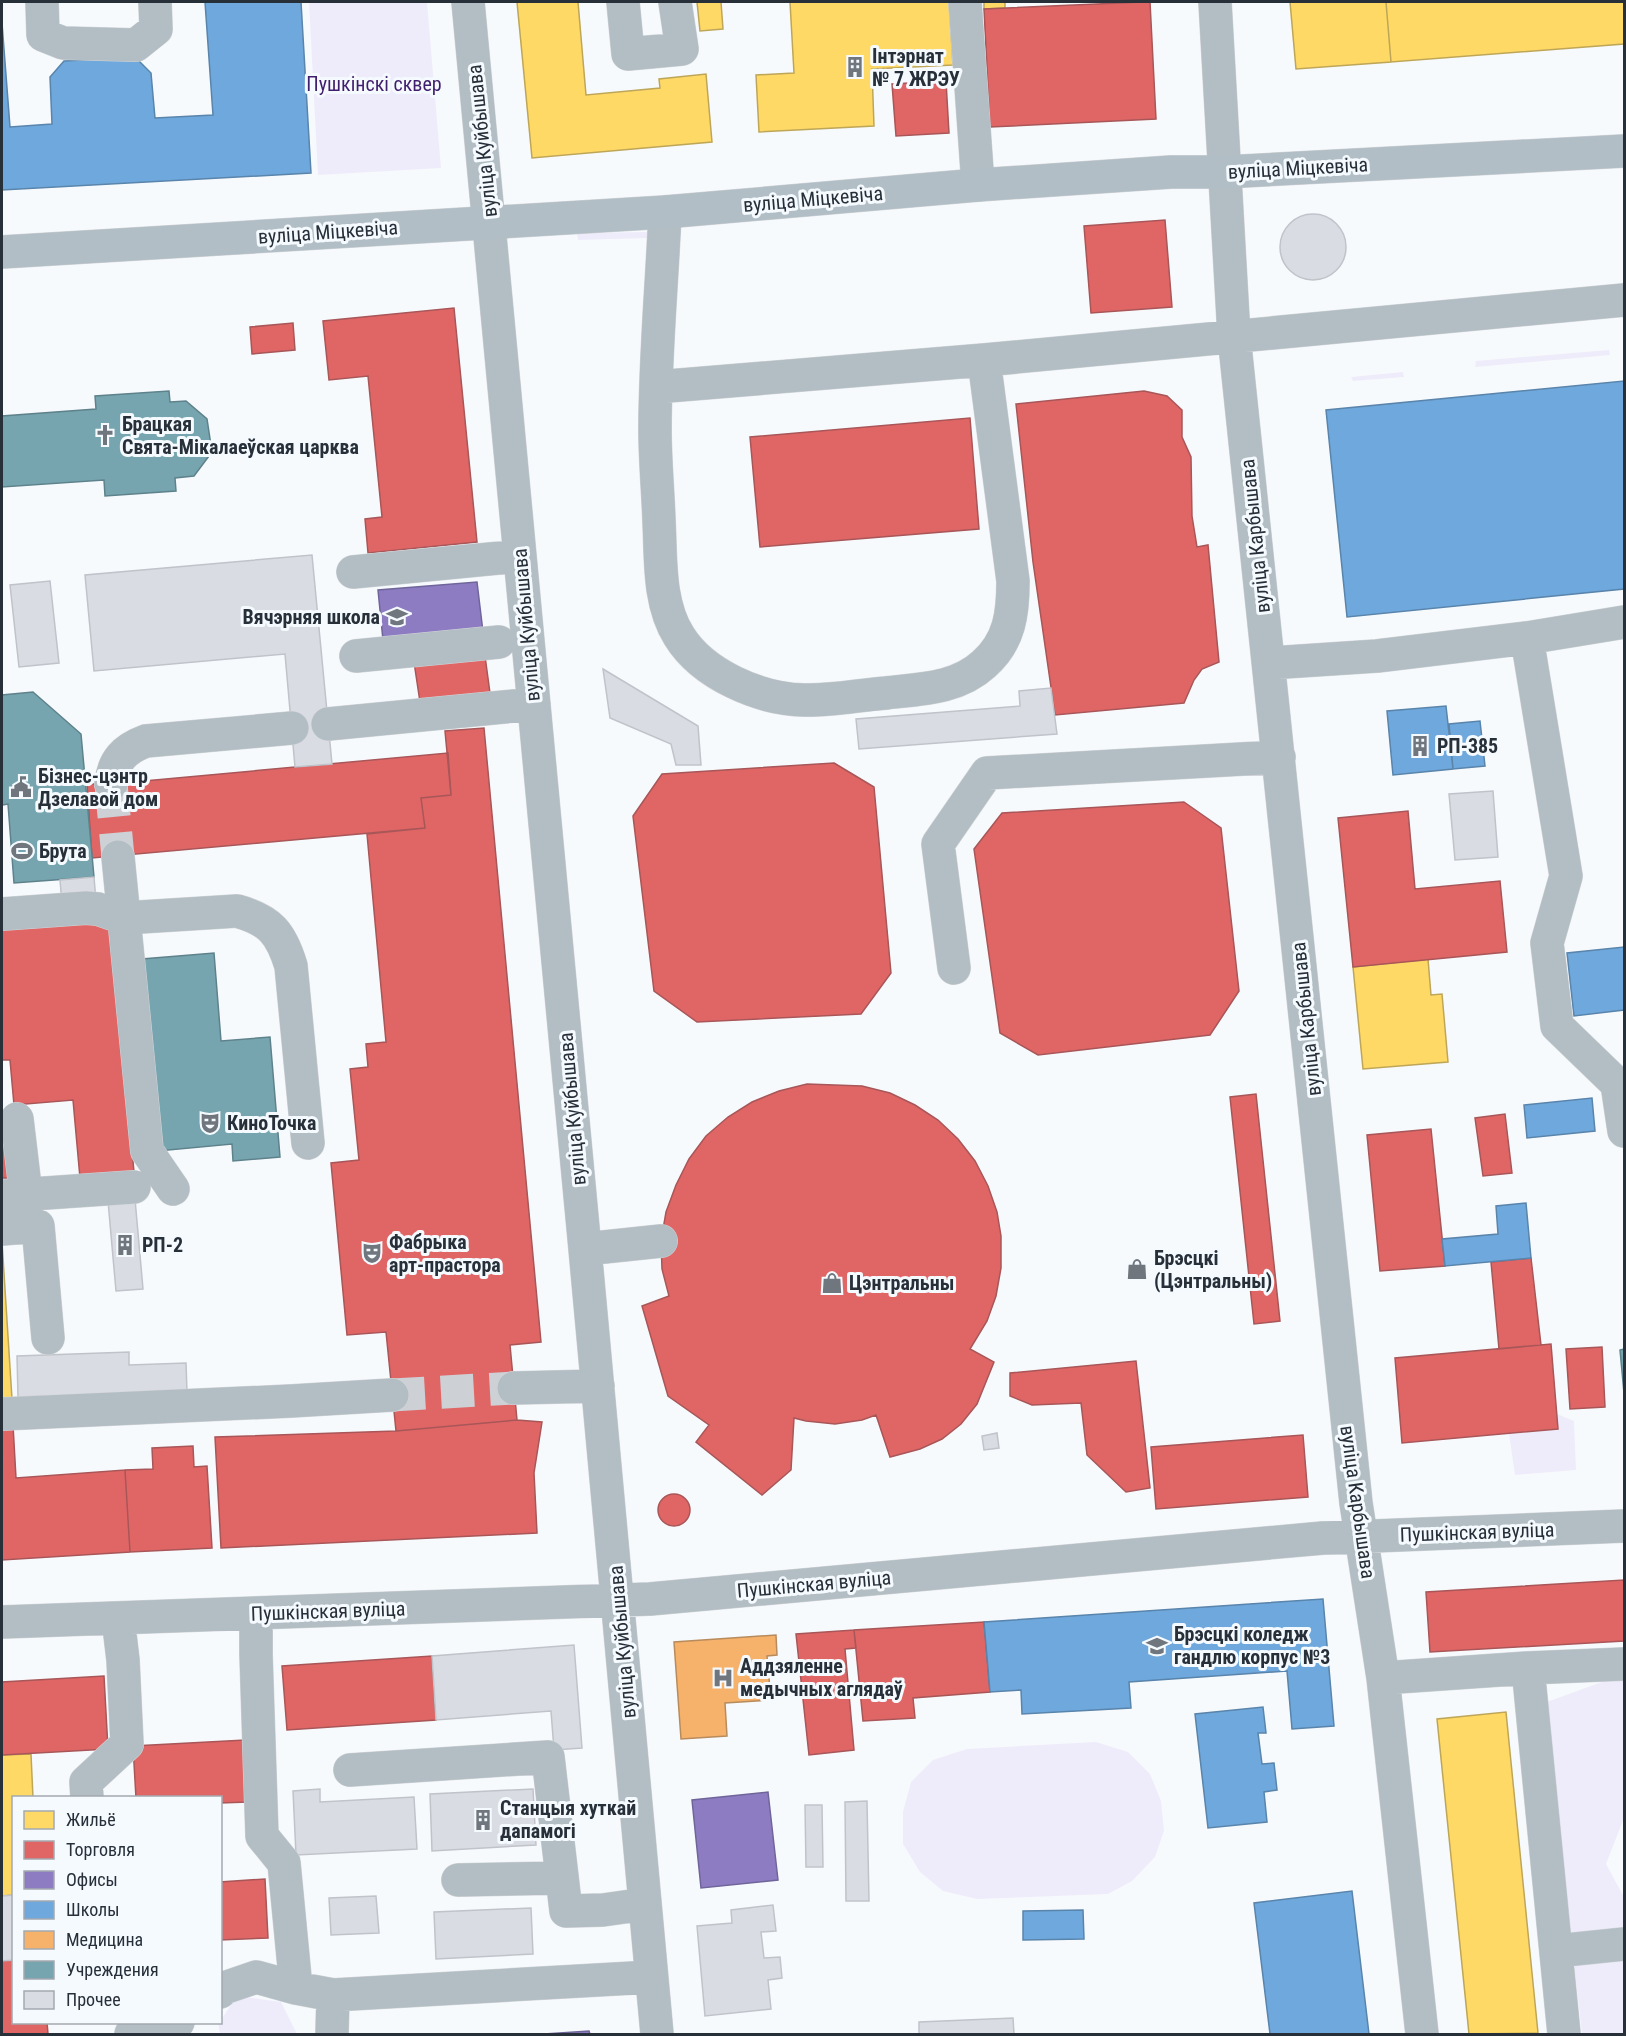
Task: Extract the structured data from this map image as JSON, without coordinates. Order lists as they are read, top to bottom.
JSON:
{
  "streets": {
    "main road": ["вуліца Міцкевіча"],
    "street": ["вуліца Куйбышава", "вуліца Карбышава", "Пушкінская вуліца"]
  },
  "crossings": [
    ["вуліца Куйбышава", "вуліца Міцкевіча"],
    ["вуліца Куйбышава", "Пушкінская вуліца"],
    ["вуліца Міцкевіча", "вуліца Карбышава"],
    ["вуліца Карбышава", "Пушкінская вуліца"]
  ],
  "parks": ["Пушкінскі сквер"],
  "places": {
    "building": [
      "Інтэрнат № 7 ЖРЭУ",
      "РП-385",
      "РП-2",
      "Станцыя хуткай дапамогі"
    ],
    "church": ["Брацкая Свята-Мікалаеўская царква"],
    "school or university": ["Вячэрняя школа", "Брэсцкі коледж гандлю корпус №3"],
    "public building": ["Бізнес-цэнтр Дзелавой дом"],
    "sports": ["Брута"],
    "theatre": ["КиноТочка", "Фабрыка арт-прастора"],
    "shop": ["Брэсцкі (Цэнтральны)", "Цэнтральны"],
    "hospital": ["Аддзяленне медычных аглядаў"]
  },
  "legend": [
    "Жильё",
    "Торговля",
    "Офисы",
    "Школы",
    "Медицина",
    "Учреждения",
    "Прочее"
  ]
}
